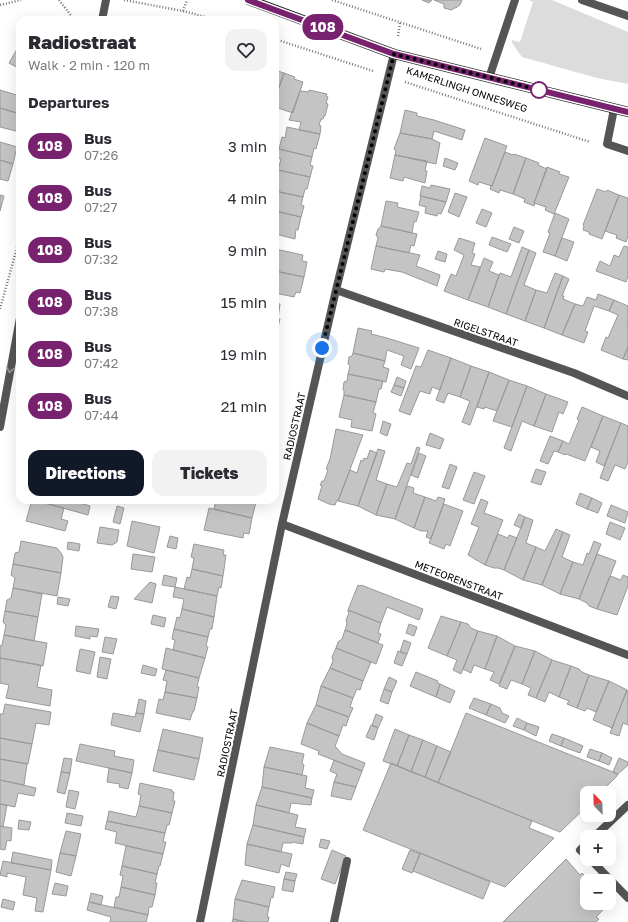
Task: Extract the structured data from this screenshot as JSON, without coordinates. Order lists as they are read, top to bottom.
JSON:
{
  "streets": {
    "main road": ["KAMERLINGH ONNESWEG"],
    "street": ["RIGELSTRAAT", "RADIOSTRAAT", "METEORENSTRAAT"]
  },
  "crossings": [
    ["KAMERLINGH ONNESWEG", "RADIOSTRAAT"],
    ["RIGELSTRAAT", "RADIOSTRAAT"],
    ["RADIOSTRAAT", "METEORENSTRAAT"]
  ],
  "lines": ["bus line 108"],
  "north": "top left",
  "page": {
    "on_map": "108",
    "heading": [
      ["Radiostraat", "Walk · 2 min · 120 m"],
      "Departures"
    ],
    "list": [
      {
        "mark": "108",
        "name": "Bus",
        "note": "07:26",
        "value": "3 min"
      },
      {
        "mark": "108",
        "name": "Bus",
        "note": "07:27",
        "value": "4 min"
      },
      {
        "mark": "108",
        "name": "Bus",
        "note": "07:32",
        "value": "9 min"
      },
      {
        "mark": "108",
        "name": "Bus",
        "note": "07:38",
        "value": "15 min"
      },
      {
        "mark": "108",
        "name": "Bus",
        "note": "07:42",
        "value": "19 min"
      },
      {
        "mark": "108",
        "name": "Bus",
        "note": "07:44",
        "value": "21 min"
      }
    ],
    "buttons": ["Directions", "Tickets"],
    "map_buttons": ["+", "−"]
  }
}
